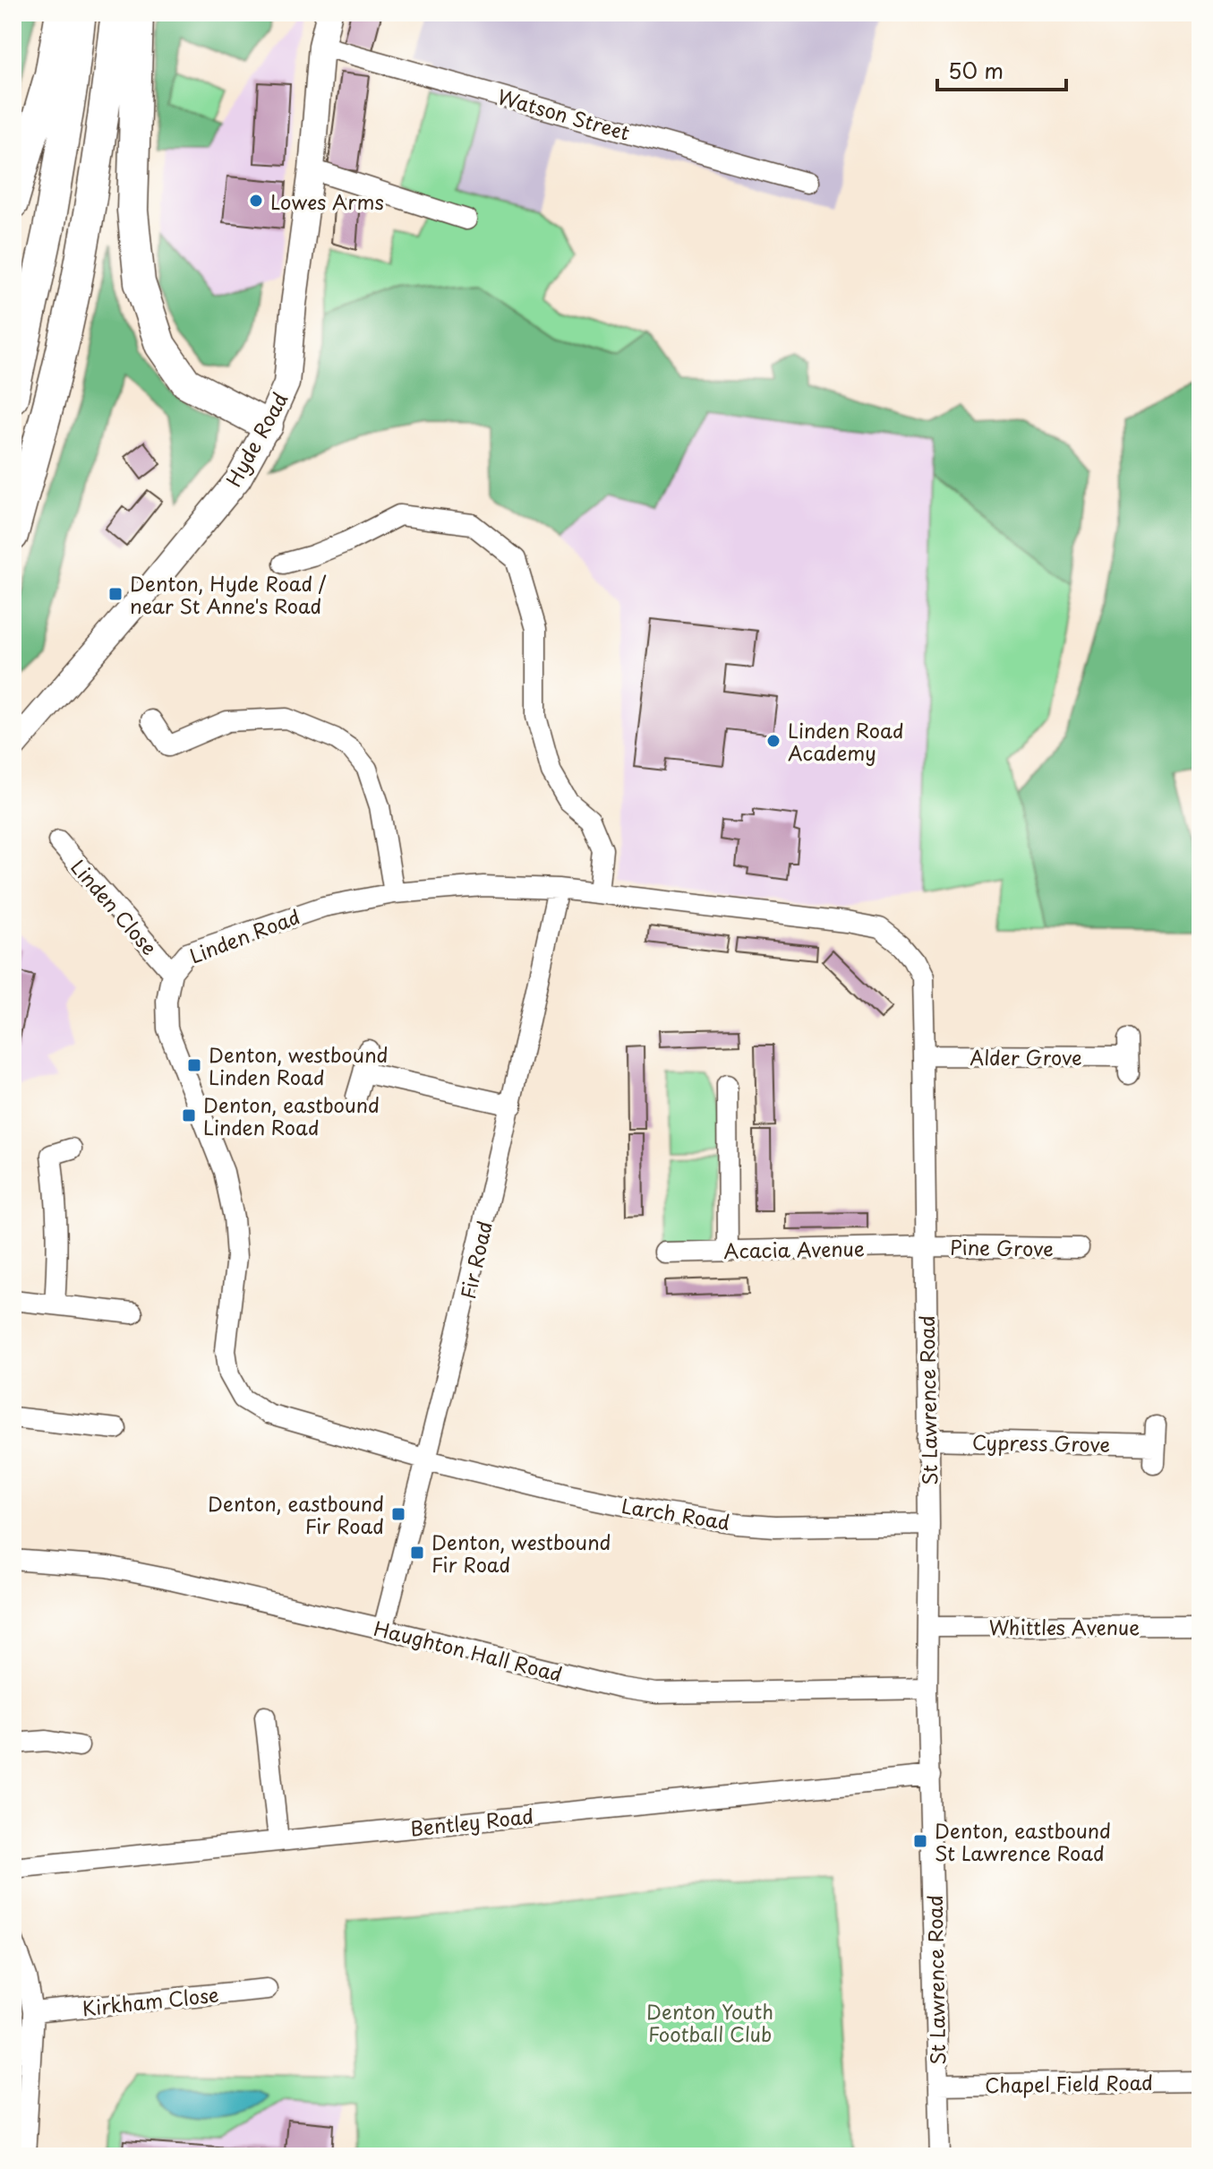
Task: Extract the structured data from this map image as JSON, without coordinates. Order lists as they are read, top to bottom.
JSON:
{
  "streets": {
    "main road": ["Hyde Road"],
    "street": [
      "Watson Street",
      "Linden Close",
      "Linden Road",
      "Alder Grove",
      "Pine Grove",
      "Acacia Avenue",
      "Fir Road",
      "St Lawrence Road",
      "Cypress Grove",
      "Larch Road",
      "Whittles Avenue",
      "Haughton Hall Road",
      "Bentley Road",
      "Kirkham Close",
      "Chapel Field Road"
    ]
  },
  "crossings": [
    ["Watson Street", "Hyde Road"],
    ["Linden Close", "Linden Road"],
    ["Linden Road", "Fir Road"],
    ["Linden Road", "St Lawrence Road"],
    ["Linden Road", "Larch Road"],
    ["Alder Grove", "St Lawrence Road"],
    ["Pine Grove", "Acacia Avenue"],
    ["Pine Grove", "St Lawrence Road"],
    ["Acacia Avenue", "St Lawrence Road"],
    ["Fir Road", "Larch Road"],
    ["Fir Road", "Haughton Hall Road"],
    ["St Lawrence Road", "Cypress Grove"],
    ["St Lawrence Road", "Larch Road"],
    ["St Lawrence Road", "Whittles Avenue"],
    ["St Lawrence Road", "Haughton Hall Road"],
    ["St Lawrence Road", "Bentley Road"],
    ["St Lawrence Road", "Chapel Field Road"]
  ],
  "parks": ["Denton Youth Football Club"],
  "places": {
    "other": ["Lowes Arms", "Linden Road Academy"],
    "transit": [
      "Denton, Hyde Road / near St Anne's Road",
      "Denton, westbound Linden Road",
      "Denton, eastbound Linden Road",
      "Denton, eastbound Fir Road",
      "Denton, westbound Fir Road",
      "Denton, eastbound St Lawrence Road"
    ]
  },
  "scale_bar": "50 m"
}
